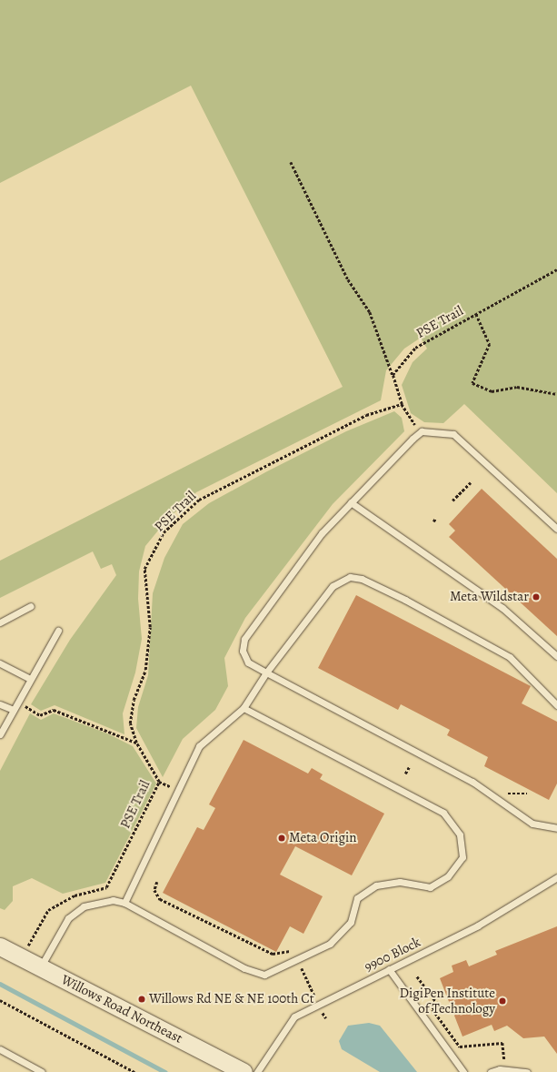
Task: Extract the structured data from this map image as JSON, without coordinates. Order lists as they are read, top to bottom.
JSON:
{
  "streets": {
    "main road": ["Willows Road Northeast"],
    "lane": ["9900 Block"],
    "path": ["PSE Trail"]
  },
  "crossings": [
    ["PSE Trail", "Willows Road Northeast"]
  ],
  "places": [
    "Meta Wildstar",
    "Meta Origin",
    "Willows Rd NE & NE 100th Ct",
    "DigiPen Institute of Technology"
  ]
}
